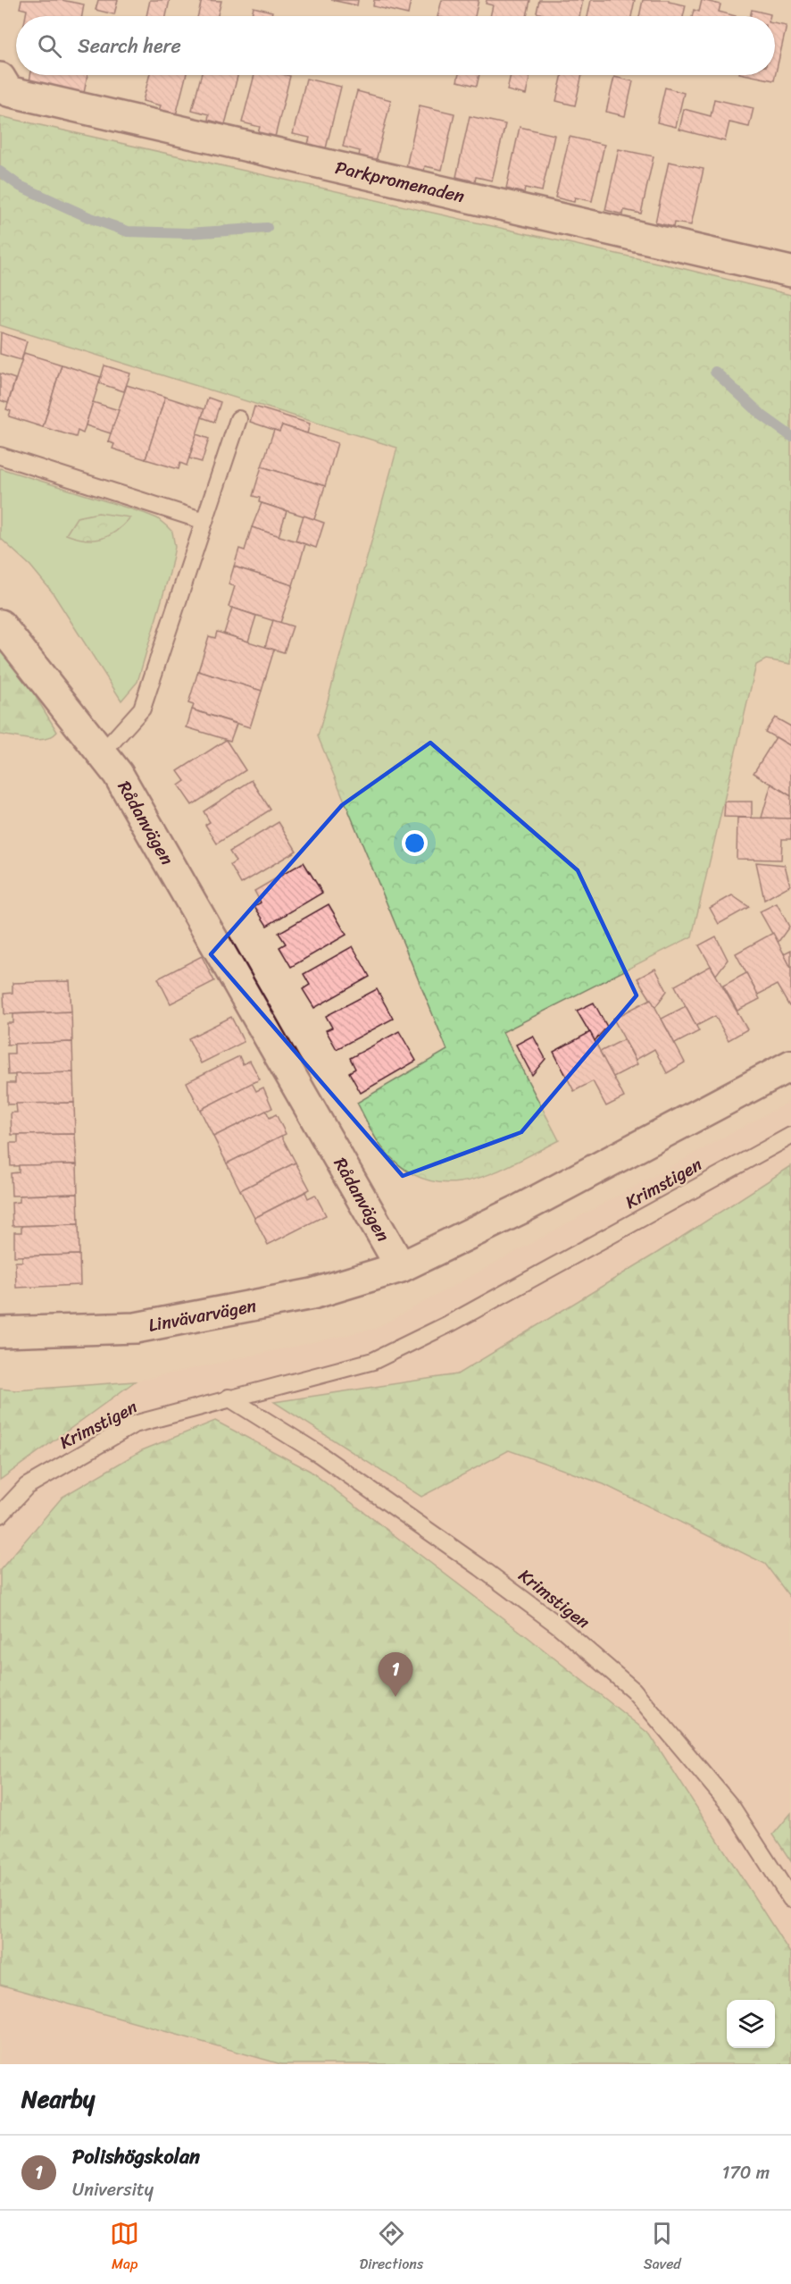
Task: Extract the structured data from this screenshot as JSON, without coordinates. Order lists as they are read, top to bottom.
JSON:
{
  "streets": {
    "street": ["Parkpromenaden", "Rådanvägen", "Linvävarvägen"],
    "lane": ["Krimstigen"]
  },
  "crossings": [
    ["Rådanvägen", "Linvävarvägen"]
  ],
  "page": {
    "search": "Search here",
    "pins": "1",
    "heading": "Nearby",
    "list": [
      {
        "mark": "1",
        "name": "Polishögskolan",
        "note": "University",
        "value": "170 m"
      }
    ],
    "nav": ["Map", "Directions", "Saved"]
  }
}
